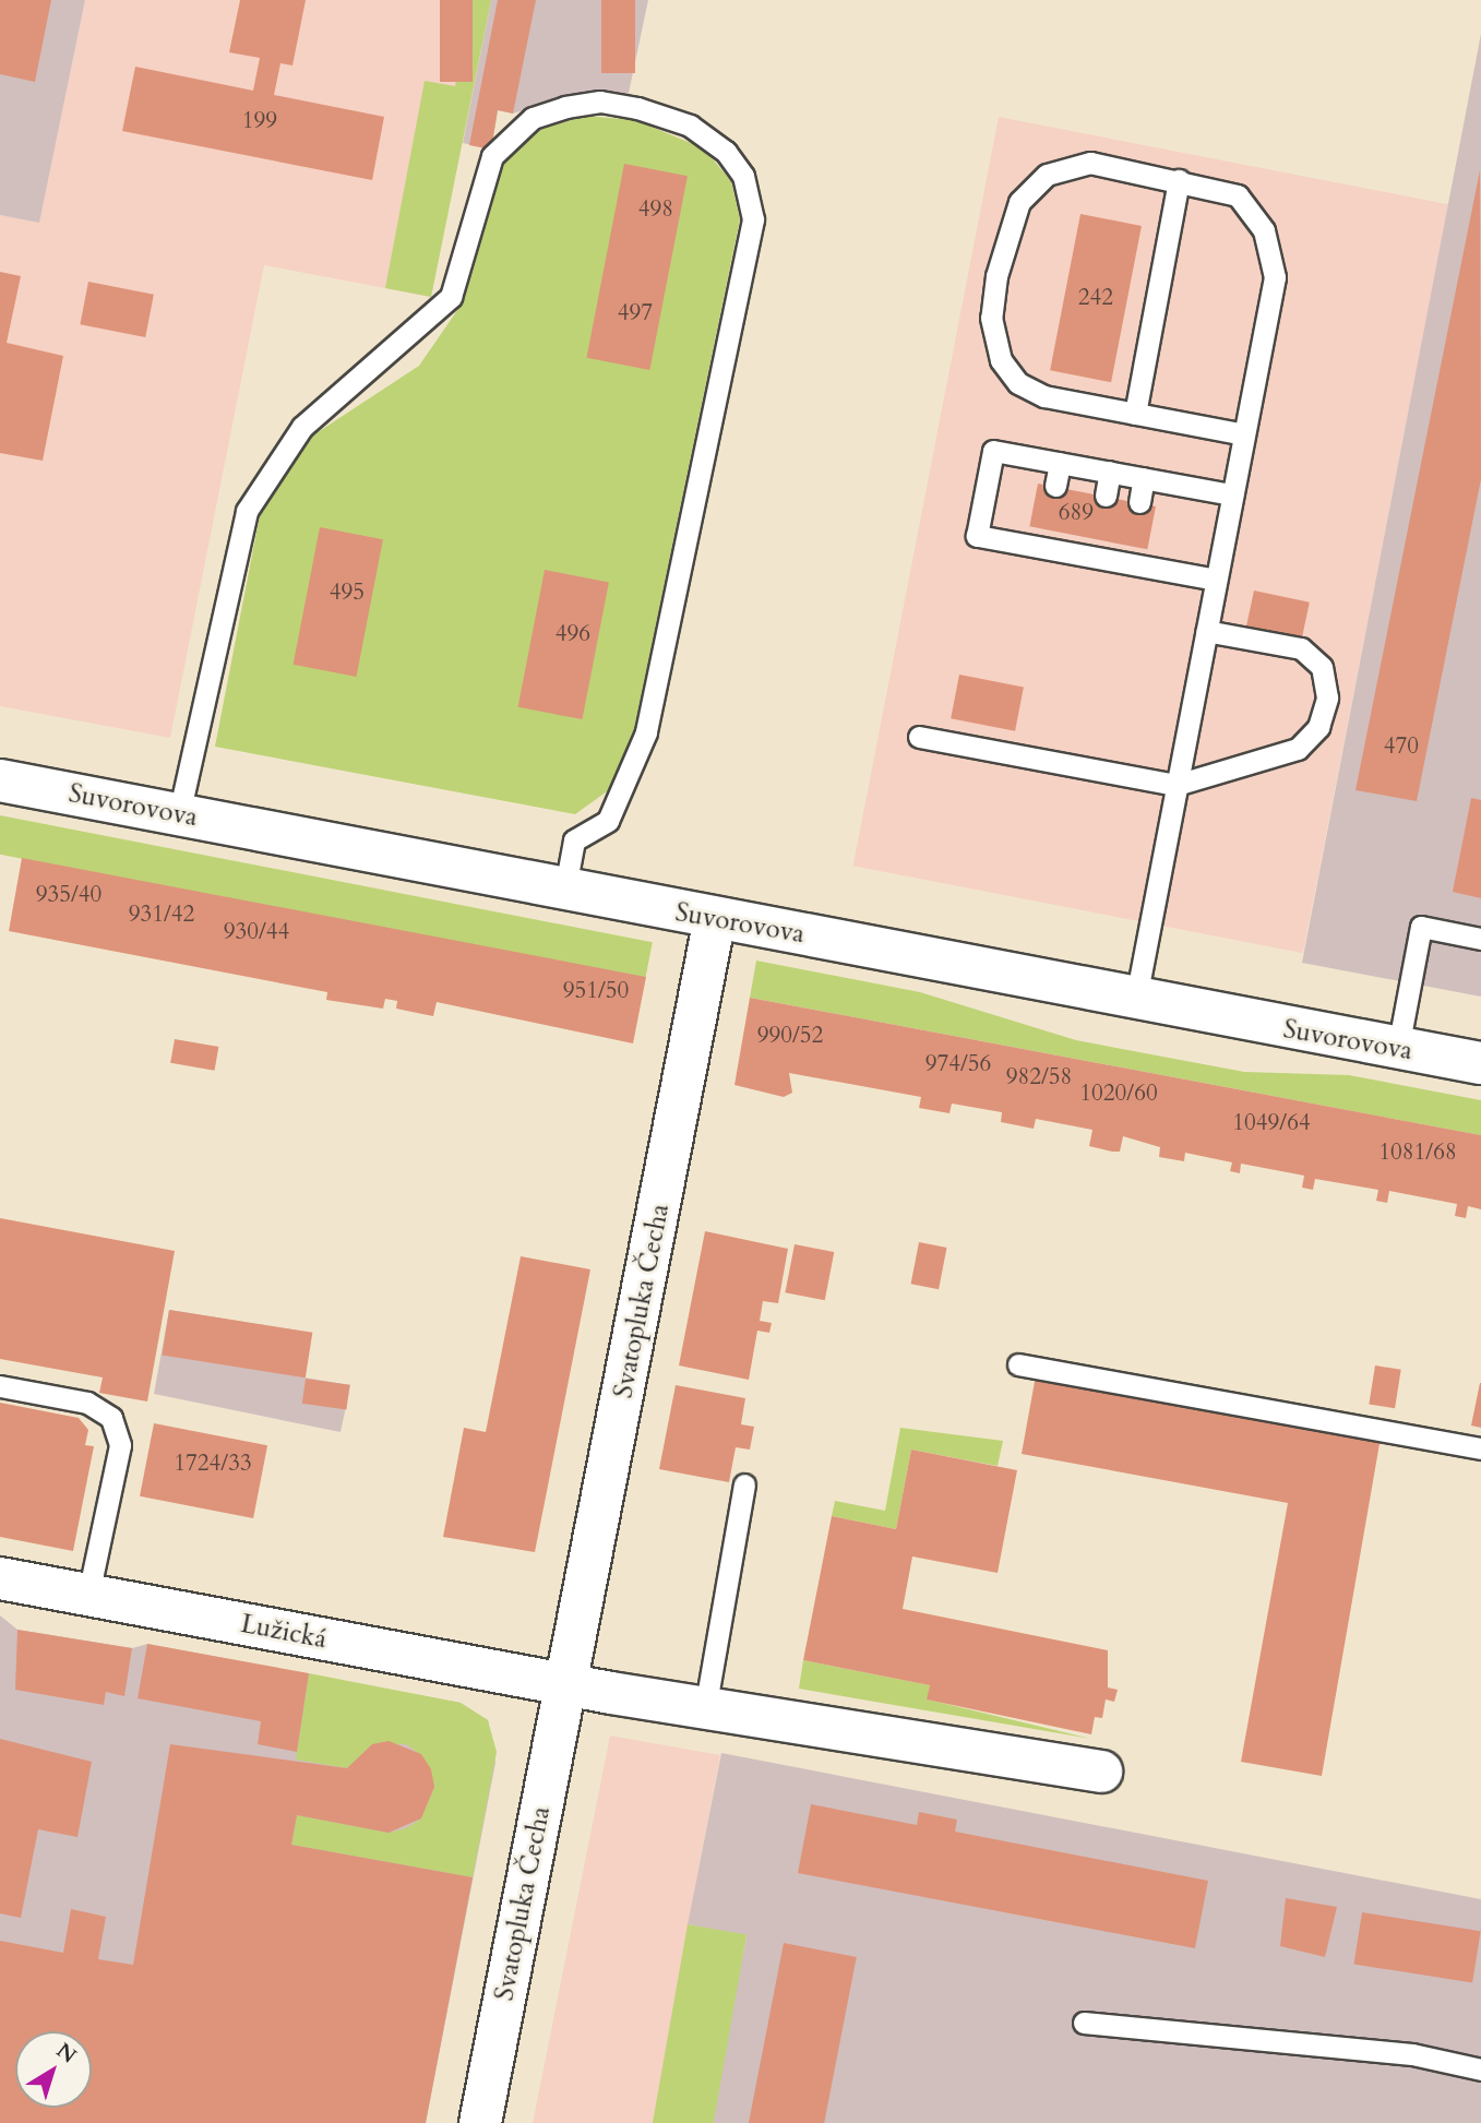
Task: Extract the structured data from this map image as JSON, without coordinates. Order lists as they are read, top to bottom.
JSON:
{
  "streets": {
    "street": ["Suvorovova", "Svatopluka Čecha", "Lužická"]
  },
  "crossings": [
    ["Suvorovova", "Svatopluka Čecha"],
    ["Svatopluka Čecha", "Lužická"]
  ],
  "house_numbers": [
    "199",
    "498",
    "242",
    "497",
    "689",
    "495",
    "496",
    "470",
    "935/40",
    "931/42",
    "930/44",
    "951/50",
    "990/52",
    "974/56",
    "982/58",
    "1020/60",
    "1049/64",
    "1081/68",
    "1724/33"
  ],
  "north": "top right"
}
